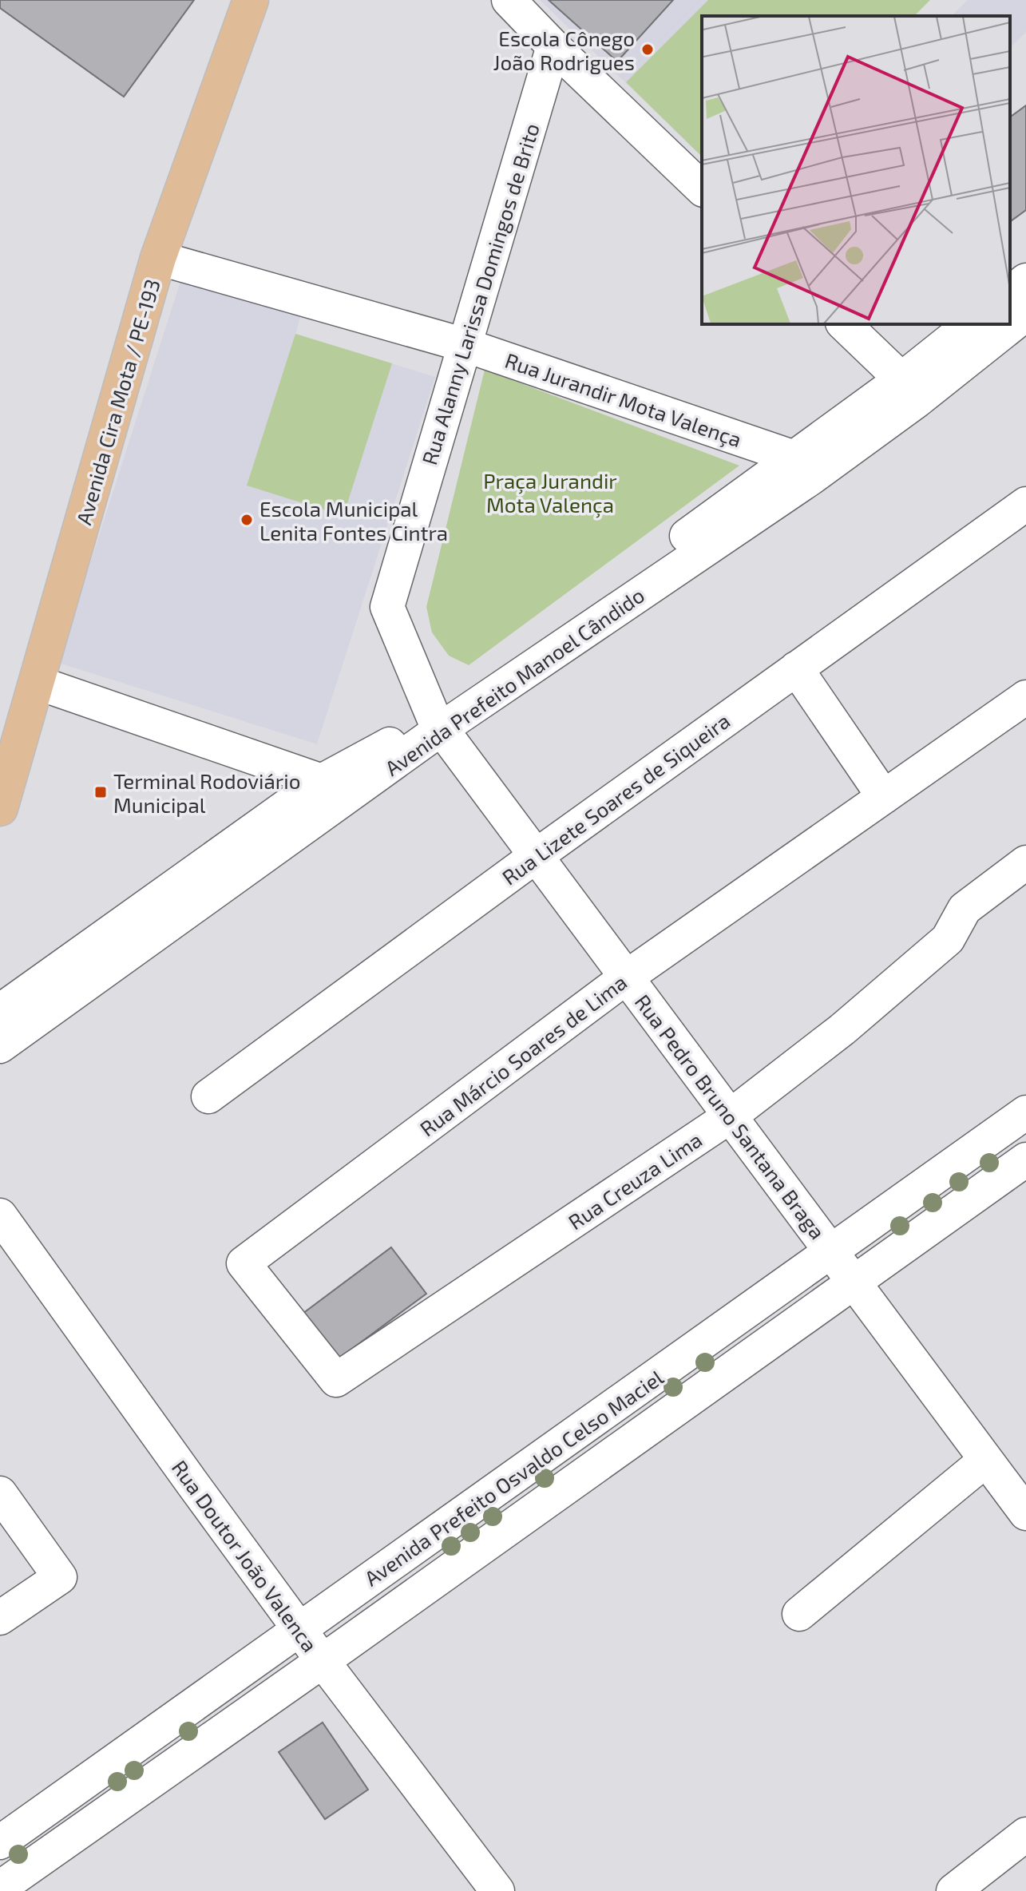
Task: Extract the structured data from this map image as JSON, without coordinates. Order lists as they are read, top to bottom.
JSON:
{
  "streets": {
    "main road": ["Avenida Cira Mota / PE-193"],
    "street": [
      "Rua Alanny Larissa Domingos de Brito",
      "Rua Jurandir Mota Valença",
      "Avenida Prefeito Manoel Cândido",
      "Rua Lizete Soares de Siqueira",
      "Rua Márcio Soares de Lima",
      "Rua Pedro Bruno Santana Braga",
      "Rua Creuza Lima",
      "Avenida Prefeito Osvaldo Celso Maciel",
      "Rua Doutor João Valenca"
    ]
  },
  "crossings": [
    ["Rua Alanny Larissa Domingos de Brito", "Rua Jurandir Mota Valença"],
    ["Rua Alanny Larissa Domingos de Brito", "Avenida Prefeito Manoel Cândido"],
    ["Rua Alanny Larissa Domingos de Brito", "Rua Pedro Bruno Santana Braga"],
    ["Rua Jurandir Mota Valença", "Avenida Cira Mota / PE-193"],
    ["Rua Jurandir Mota Valença", "Avenida Prefeito Manoel Cândido"],
    ["Avenida Prefeito Manoel Cândido", "Rua Pedro Bruno Santana Braga"],
    ["Rua Lizete Soares de Siqueira", "Rua Pedro Bruno Santana Braga"],
    ["Rua Márcio Soares de Lima", "Rua Pedro Bruno Santana Braga"],
    ["Rua Márcio Soares de Lima", "Rua Creuza Lima"],
    ["Rua Pedro Bruno Santana Braga", "Rua Creuza Lima"],
    ["Rua Pedro Bruno Santana Braga", "Avenida Prefeito Osvaldo Celso Maciel"],
    ["Avenida Prefeito Osvaldo Celso Maciel", "Rua Doutor João Valenca"]
  ],
  "parks": ["Praça Jurandir Mota Valença"],
  "places": {
    "other": ["Escola Cônego João Rodrigues", "Escola Municipal Lenita Fontes Cintra"],
    "transit": ["Terminal Rodoviário Municipal"]
  }
}
